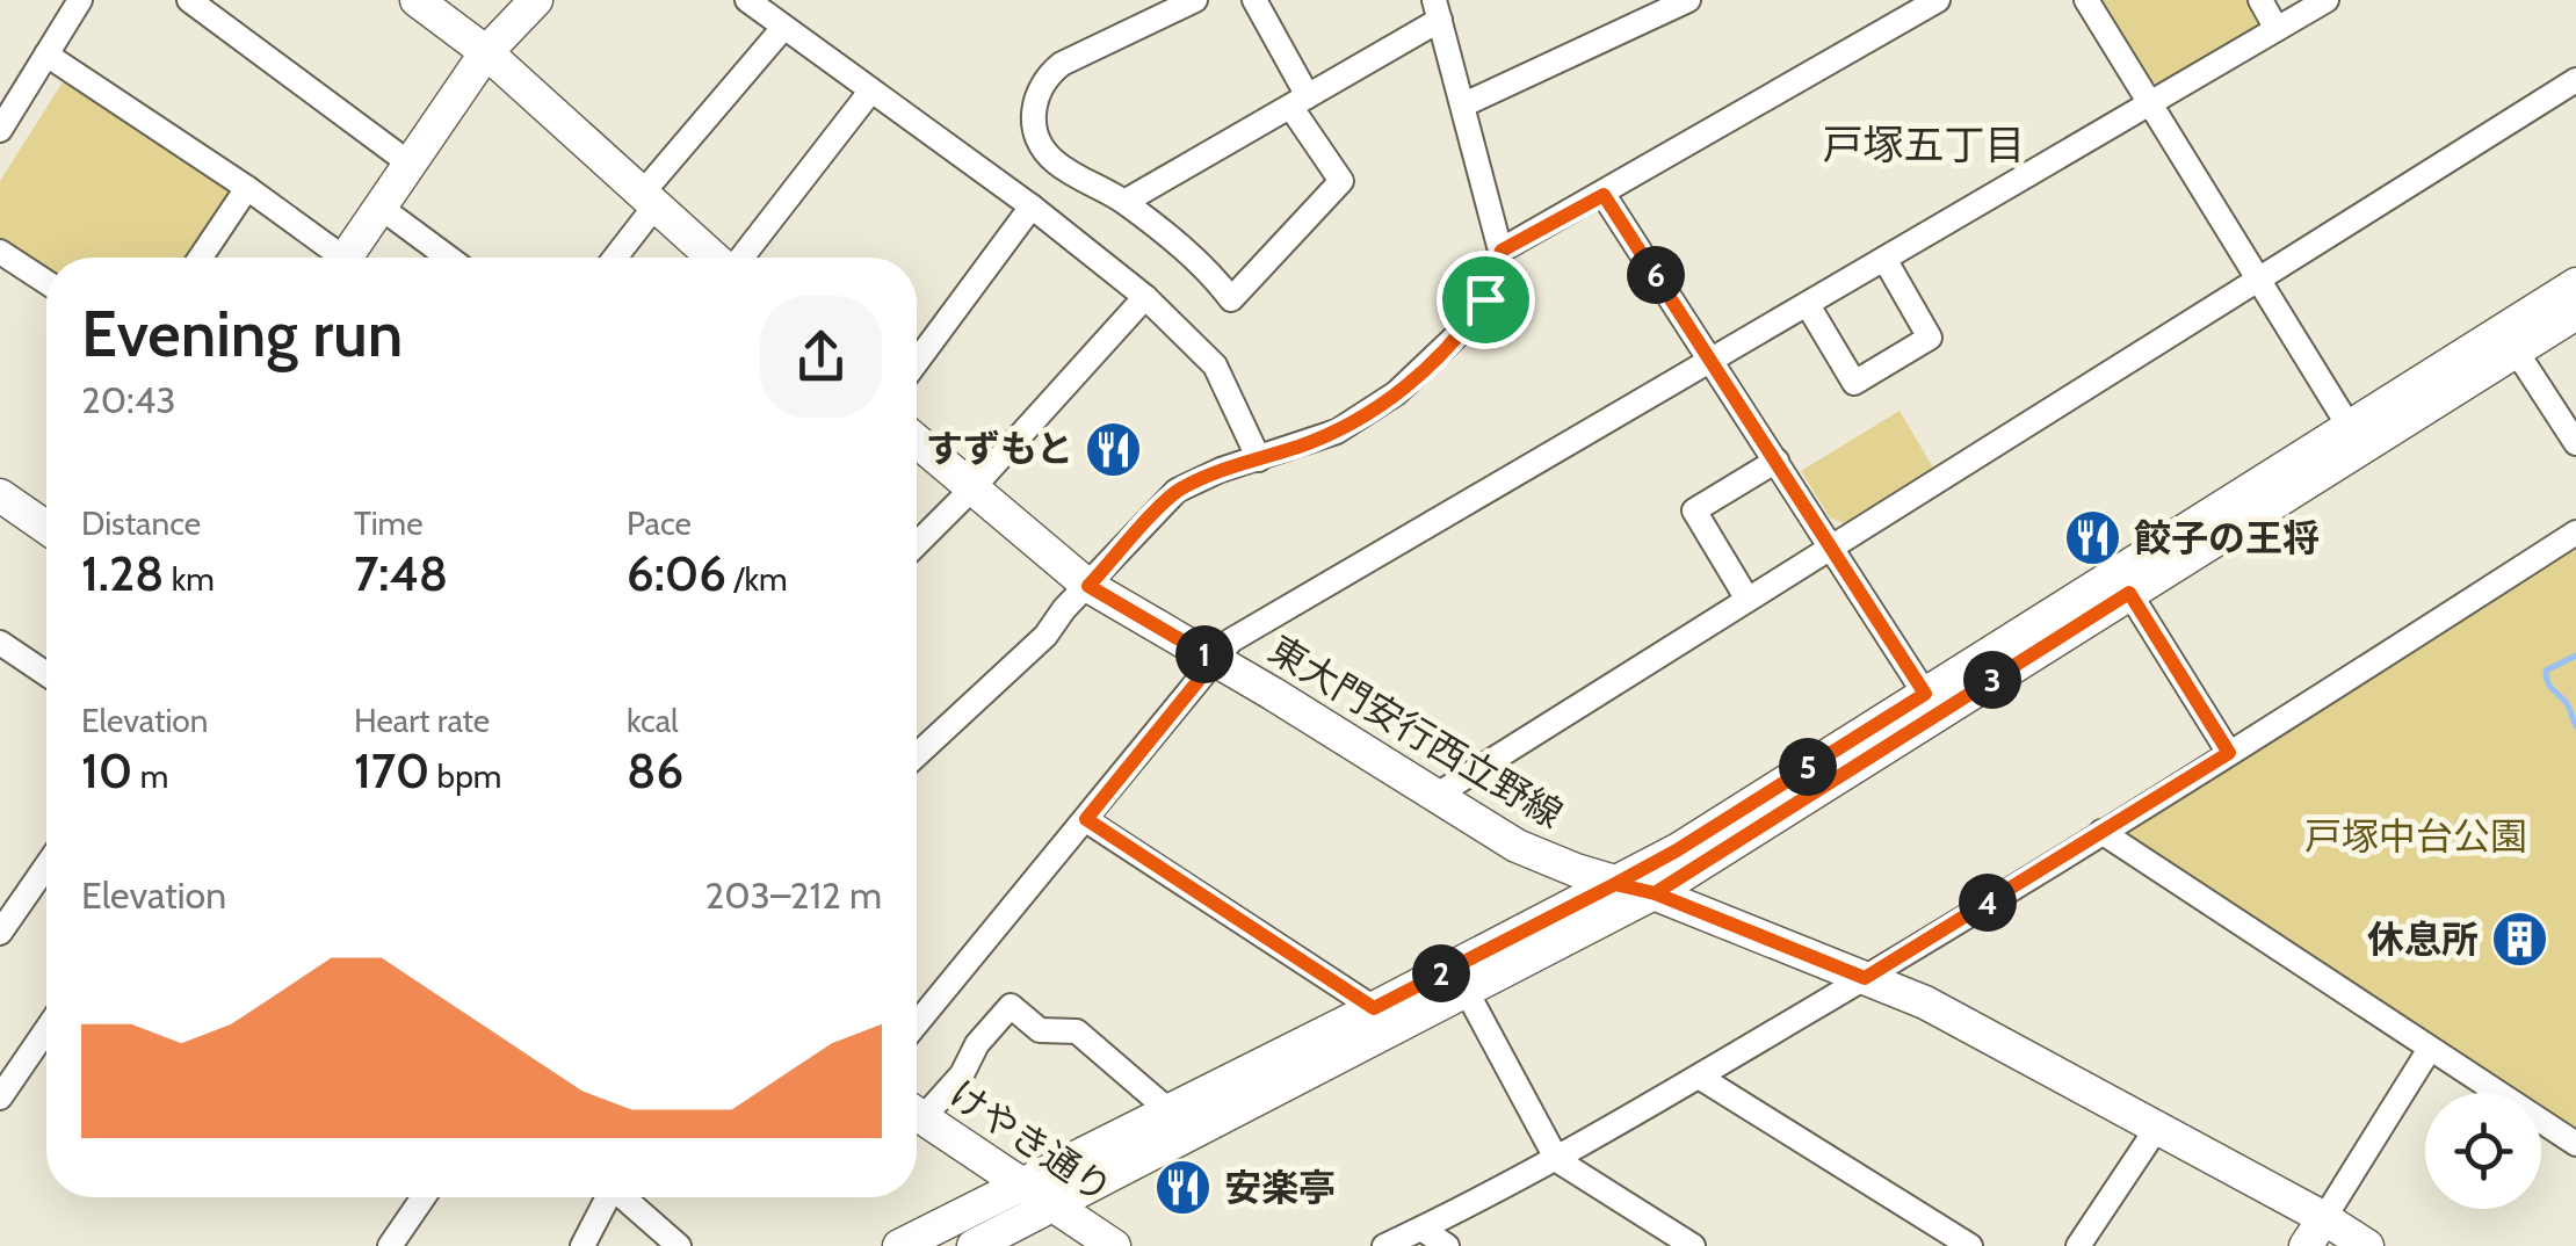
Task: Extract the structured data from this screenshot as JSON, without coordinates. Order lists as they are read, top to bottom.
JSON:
{
  "streets": {
    "street": ["東大門安行西立野線", "けやき通り"]
  },
  "districts": ["戸塚五丁目"],
  "parks": ["戸塚中台公園"],
  "places": {
    "restaurant": ["すずもと", "餃子の王将", "安楽亭"],
    "building": ["休息所"]
  },
  "page": {
    "pins": [
      "6",
      "1",
      "3",
      "5",
      "4",
      "2"
    ],
    "heading": ["Evening run", "20:43"],
    "stats": [
      ["Distance", "1.28 km"],
      ["Time", "7:48"],
      ["Pace", "6:06 /km"],
      ["Elevation", "10 m"],
      ["Heart rate", "170 bpm"],
      ["kcal", "86"]
    ],
    "chart": ["Elevation", "203–212 m"]
  }
}
